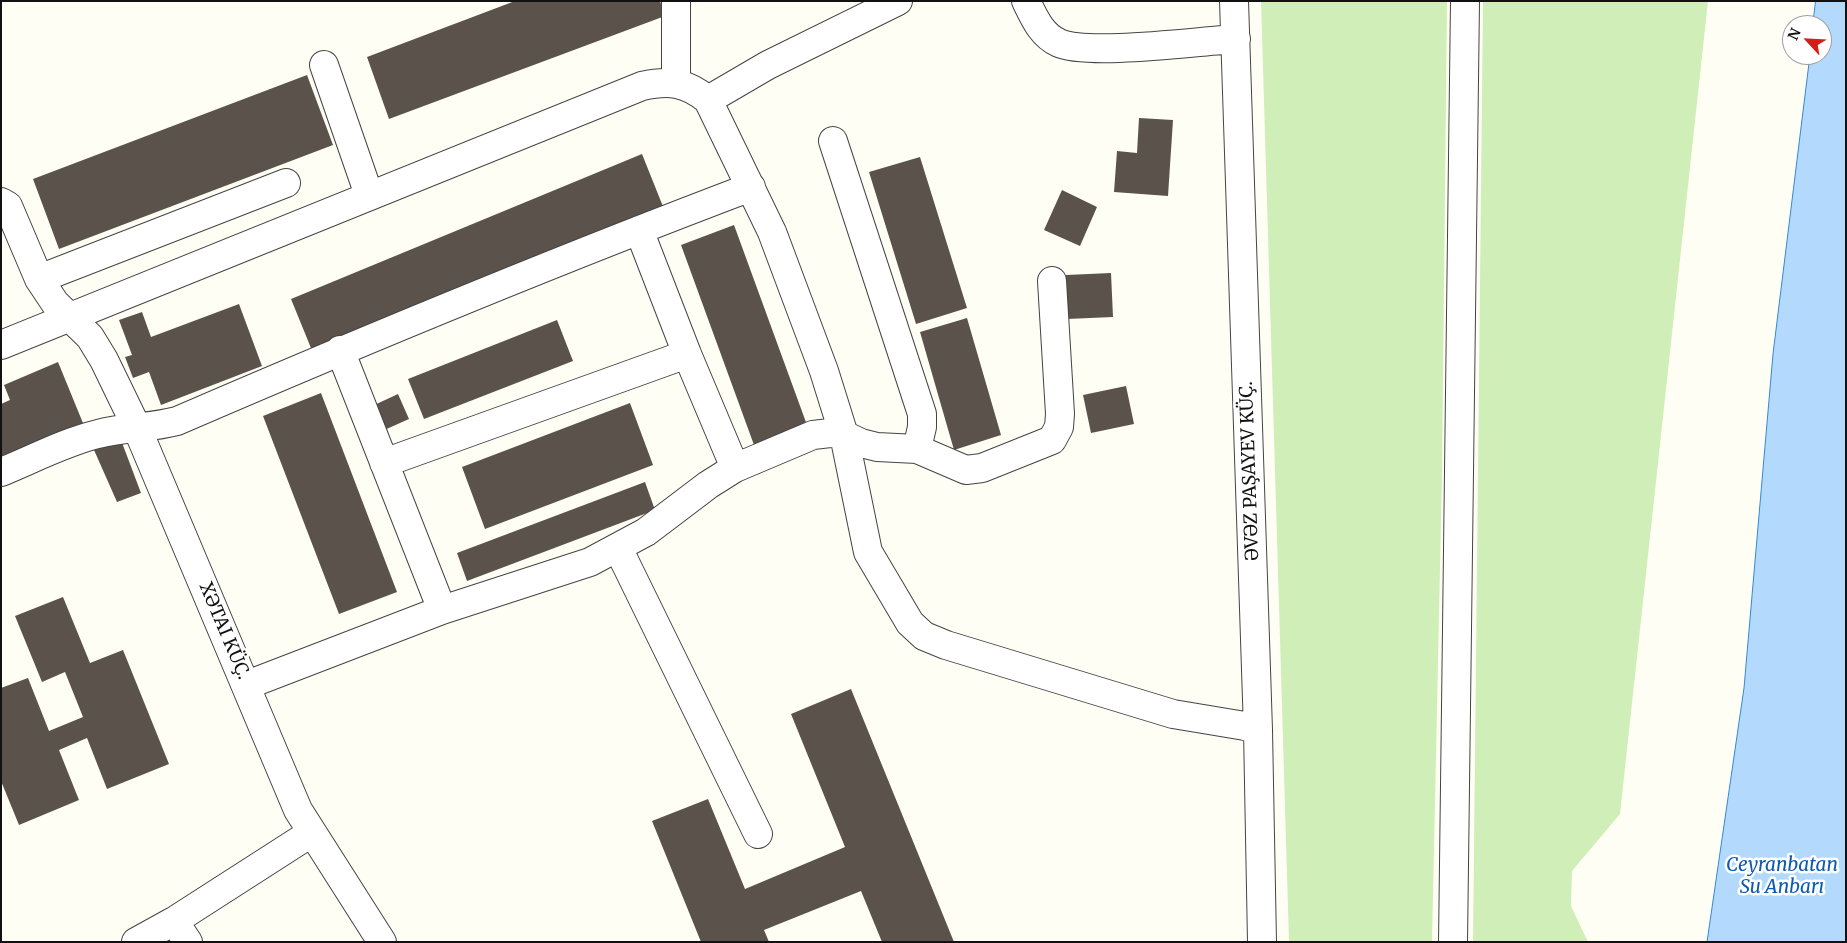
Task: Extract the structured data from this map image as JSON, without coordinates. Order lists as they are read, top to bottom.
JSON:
{
  "streets": {
    "street": ["ƏVƏZ PAŞAYEV KÜÇ.", "XƏTAI KÜÇ."]
  },
  "water": ["Ceyranbatan Su Anbarı"],
  "north": "top left"
}
